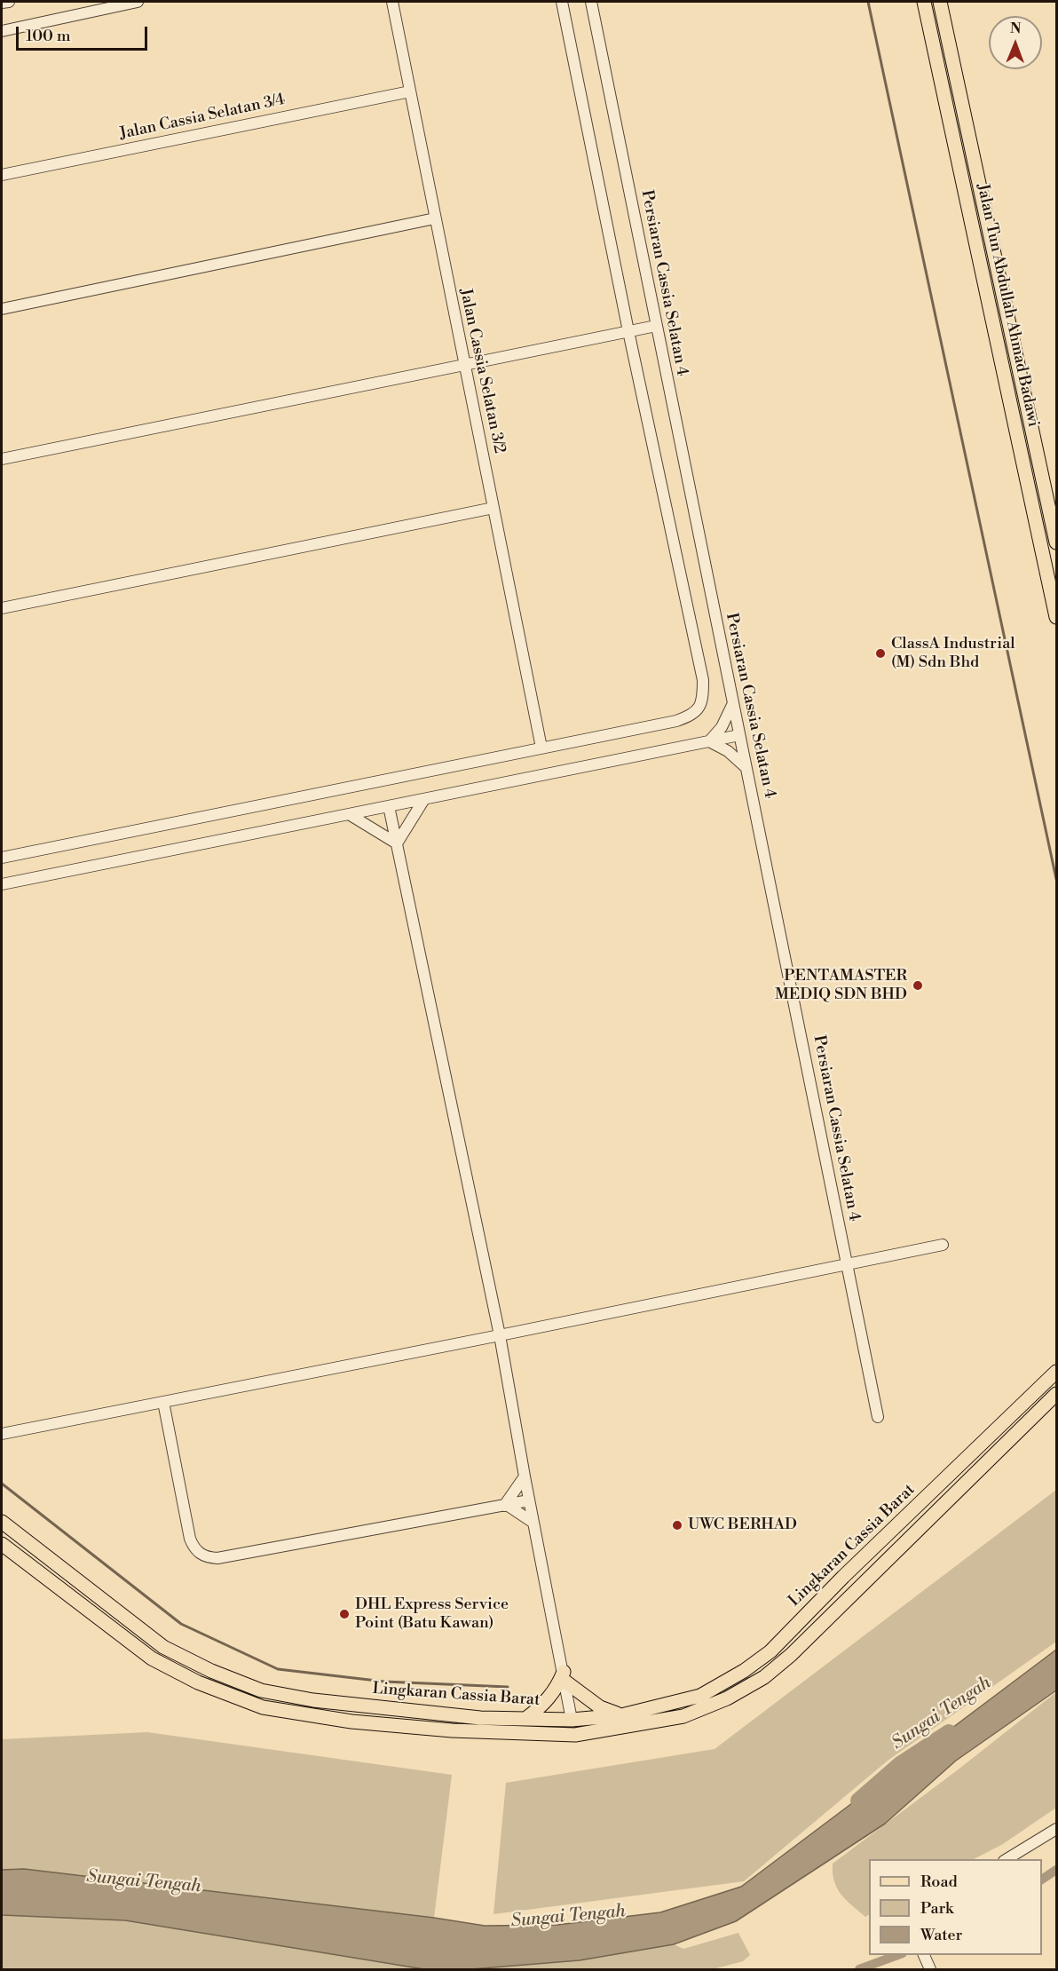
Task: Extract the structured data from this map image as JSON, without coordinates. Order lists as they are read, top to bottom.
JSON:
{
  "streets": {
    "main road": ["Jalan Tun Abdullah Ahmad Badawi", "Lingkaran Cassia Barat"],
    "street": ["Jalan Cassia Selatan 3/4", "Persiaran Cassia Selatan 4", "Jalan Cassia Selatan 3/2"]
  },
  "crossings": [
    ["Jalan Cassia Selatan 3/4", "Jalan Cassia Selatan 3/2"]
  ],
  "water": ["Sungai Tengah"],
  "places": [
    "ClassA Industrial (M) Sdn Bhd",
    "PENTAMASTER MEDIQ SDN BHD",
    "UWC BERHAD",
    "DHL Express Service Point (Batu Kawan)"
  ],
  "legend": ["Road", "Park", "Water"],
  "scale_bar": "100 m",
  "north": "top"
}
